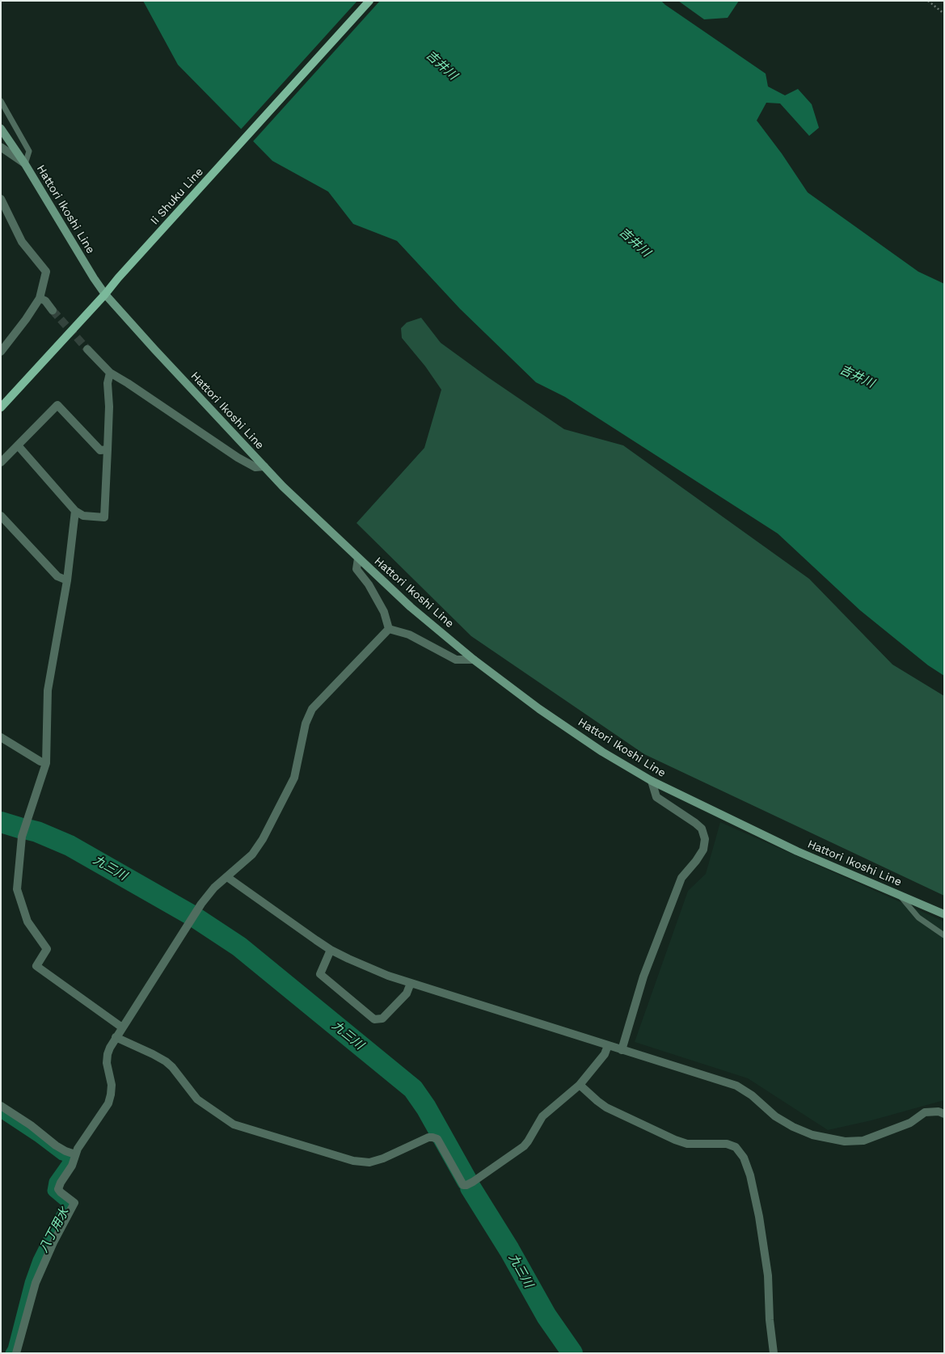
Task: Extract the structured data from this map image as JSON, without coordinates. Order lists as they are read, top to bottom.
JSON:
{
  "streets": {
    "main road": ["Ii Shuku Line", "Hattori Ikoshi Line"]
  },
  "crossings": [
    ["Ii Shuku Line", "Hattori Ikoshi Line"]
  ],
  "water": ["吉井川", "九三川", "八丁用水"]
}
